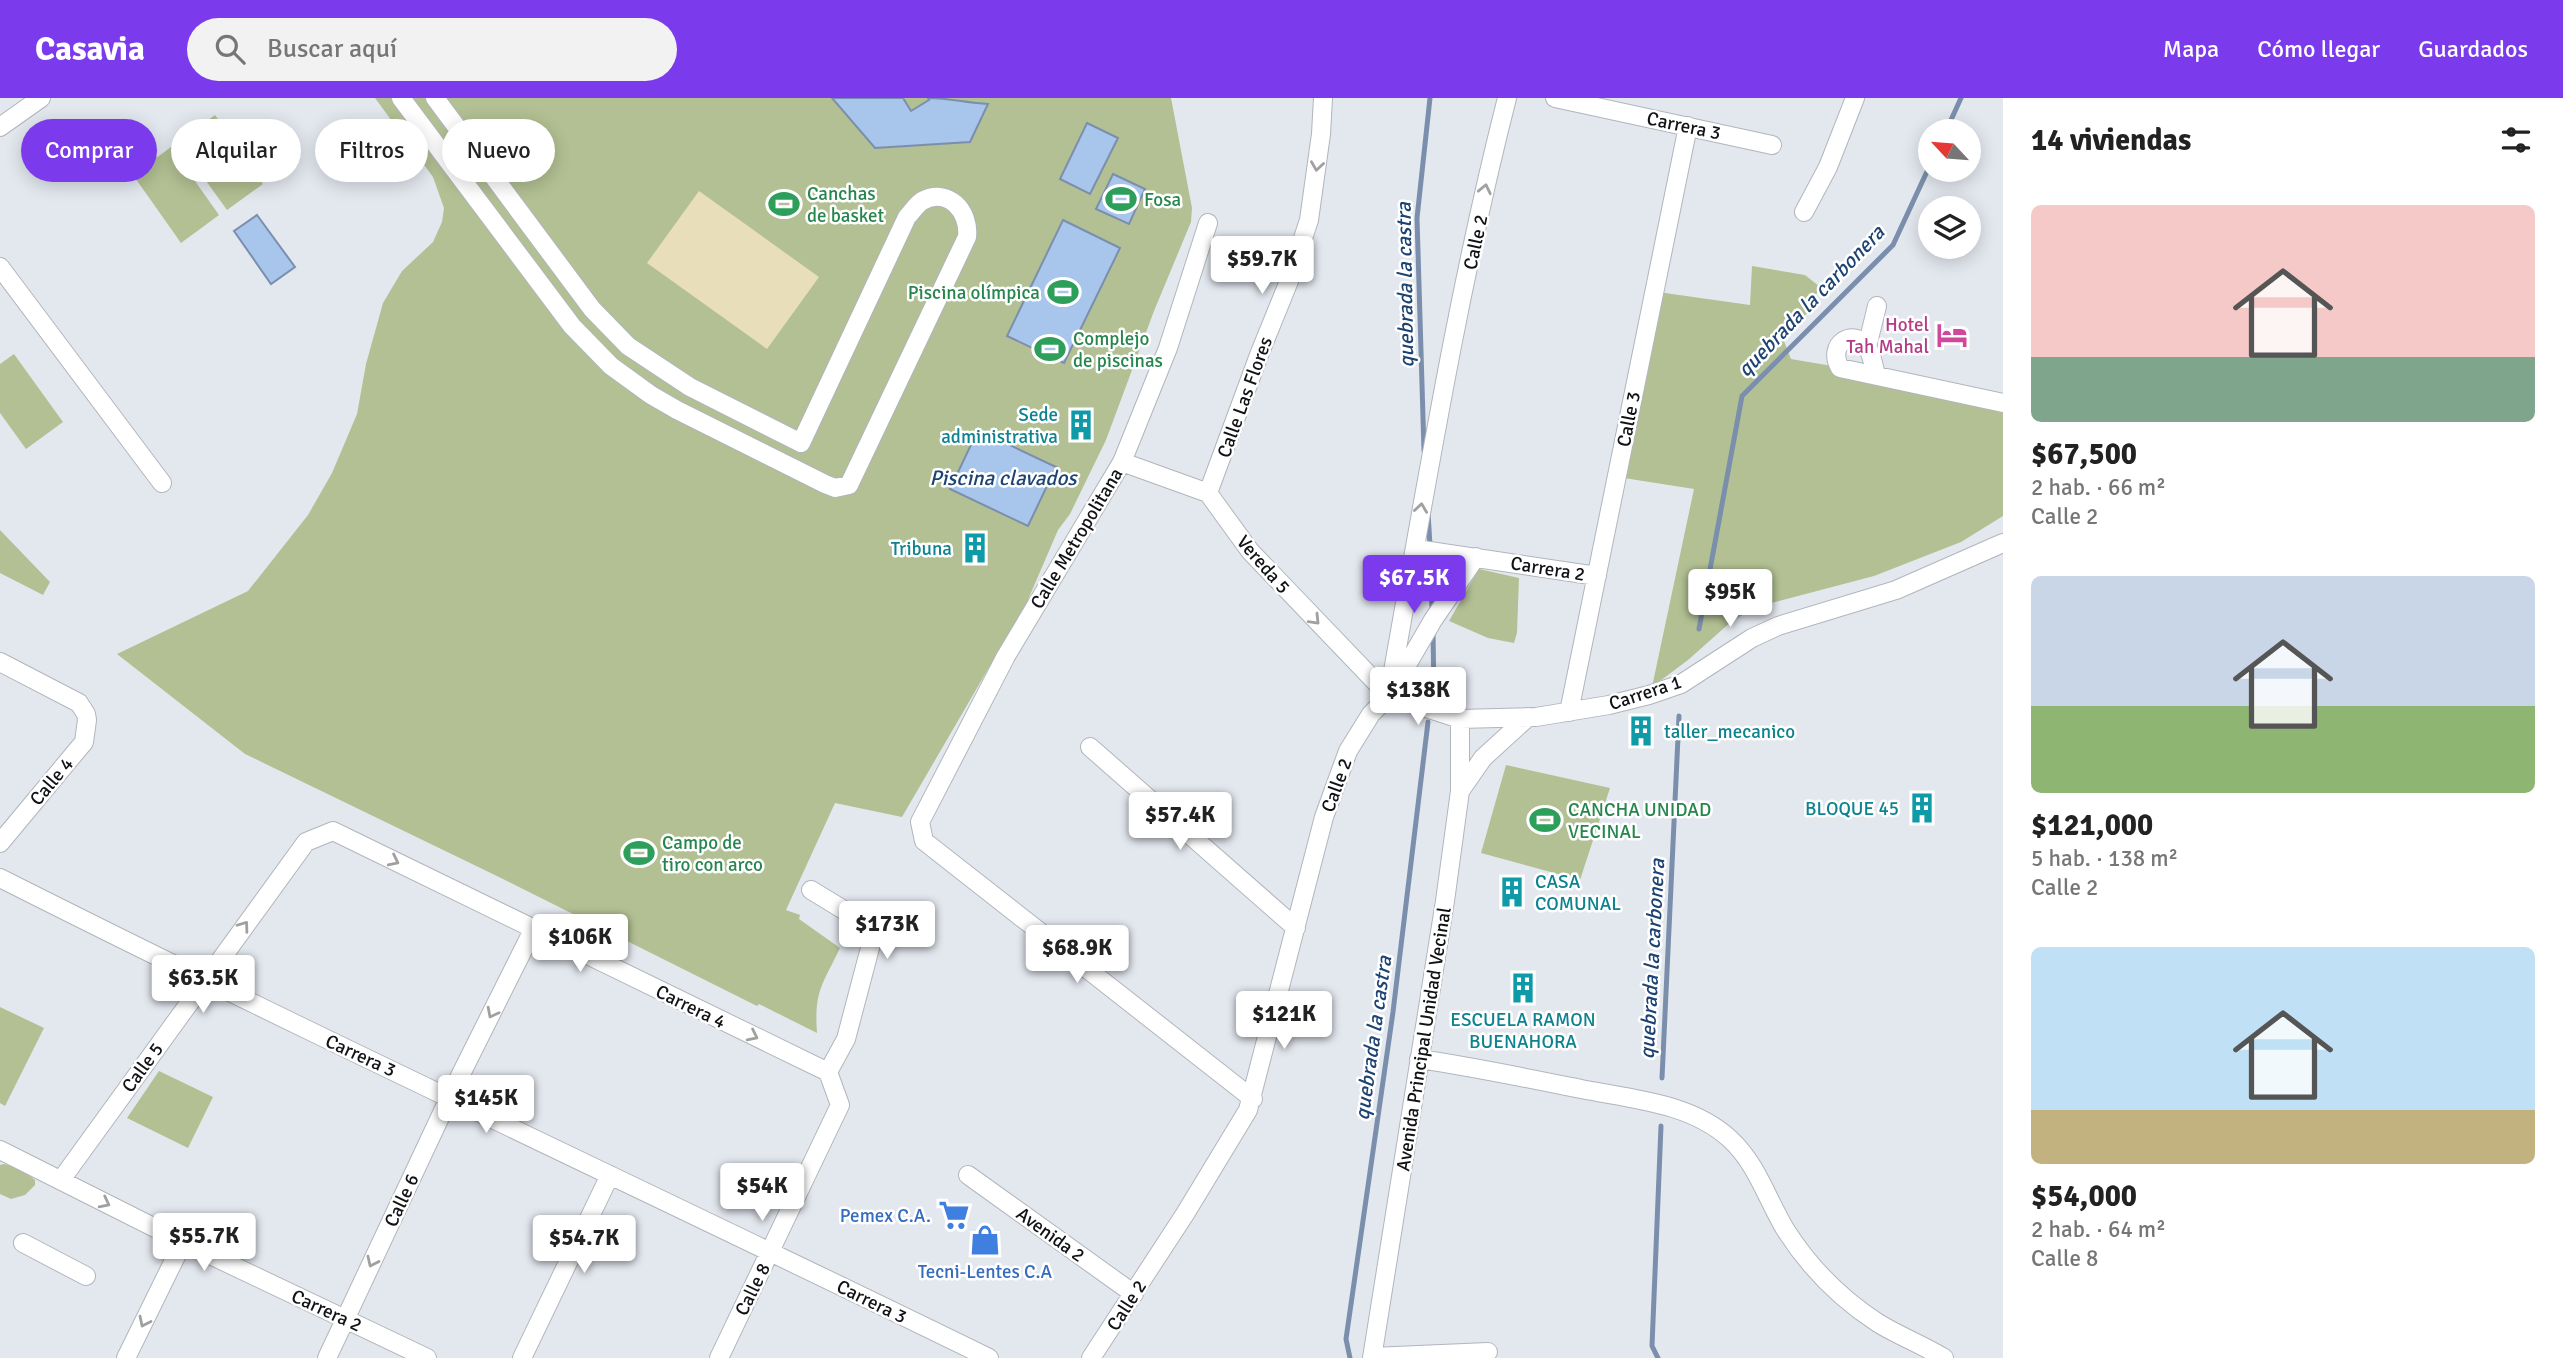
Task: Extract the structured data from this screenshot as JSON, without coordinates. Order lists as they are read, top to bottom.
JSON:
{
  "streets": {
    "street": [
      "Carrera 3",
      "Calle 2",
      "Calle Las Flores",
      "Calle 3",
      "Calle Metropolitana",
      "Vereda 5",
      "Carrera 2",
      "Carrera 1",
      "Calle 4",
      "Carrera 4",
      "Avenida Principal Unidad Vecinal",
      "Calle 5",
      "Calle 6",
      "Avenida 2",
      "Calle 8"
    ]
  },
  "crossings": [
    ["Carrera 3", "Calle 3"],
    ["Carrera 3", "Calle 5"],
    ["Carrera 3", "Calle 6"],
    ["Carrera 3", "Calle 8"],
    ["Calle 2", "Calle Metropolitana"],
    ["Calle 2", "Vereda 5"],
    ["Calle 2", "Carrera 2"],
    ["Calle 2", "Carrera 1"],
    ["Calle 2", "Avenida 2"],
    ["Calle Las Flores", "Vereda 5"],
    ["Calle 3", "Carrera 2"],
    ["Calle 3", "Carrera 1"],
    ["Vereda 5", "Carrera 1"],
    ["Carrera 2", "Calle 5"],
    ["Carrera 2", "Calle 6"],
    ["Carrera 1", "Avenida Principal Unidad Vecinal"],
    ["Carrera 4", "Calle 5"],
    ["Carrera 4", "Calle 6"],
    ["Carrera 4", "Calle 8"]
  ],
  "one_way": [
    "Calle Las Flores",
    "Vereda 5",
    "Carrera 4",
    "Calle 5",
    "Calle 6"
  ],
  "water": ["quebrada la castra", "quebrada la carbonera", "Piscina clavados"],
  "places": {
    "sports": [
      "Fosa",
      "Canchas de basket",
      "Piscina olímpica",
      "Complejo de piscinas",
      "CANCHA UNIDAD VECINAL",
      "Campo de tiro con arco"
    ],
    "hotel": ["Hotel Tah Mahal"],
    "building": [
      "Sede administrativa",
      "Tribuna",
      "taller_mecanico",
      "BLOQUE 45",
      "CASA COMUNAL",
      "ESCUELA RAMON BUENAHORA"
    ],
    "supermarket": ["Pemex C.A."],
    "shop": ["Tecni-Lentes C.A"]
  },
  "north": "top left",
  "page": {
    "header": "Casavia",
    "search": "Buscar aquí",
    "nav": ["Mapa", "Cómo llegar", "Guardados"],
    "heading": "14 viviendas",
    "chip": [
      "Comprar",
      "Alquilar",
      "Filtros",
      "Nuevo"
    ],
    "list": [
      {
        "name": "$67,500",
        "note": "2 hab. · 66 m² · Calle 2"
      },
      {
        "name": "$121,000",
        "note": "5 hab. · 138 m² · Calle 2"
      },
      {
        "name": "$54,000",
        "note": "2 hab. · 64 m² · Calle 8"
      }
    ],
    "price": [
      "$59.7K",
      "$67.5K",
      "$95K",
      "$138K",
      "$57.4K",
      "$173K",
      "$106K",
      "$68.9K",
      "$63.5K",
      "$121K",
      "$145K",
      "$54K",
      "$55.7K",
      "$54.7K"
    ]
  }
}
